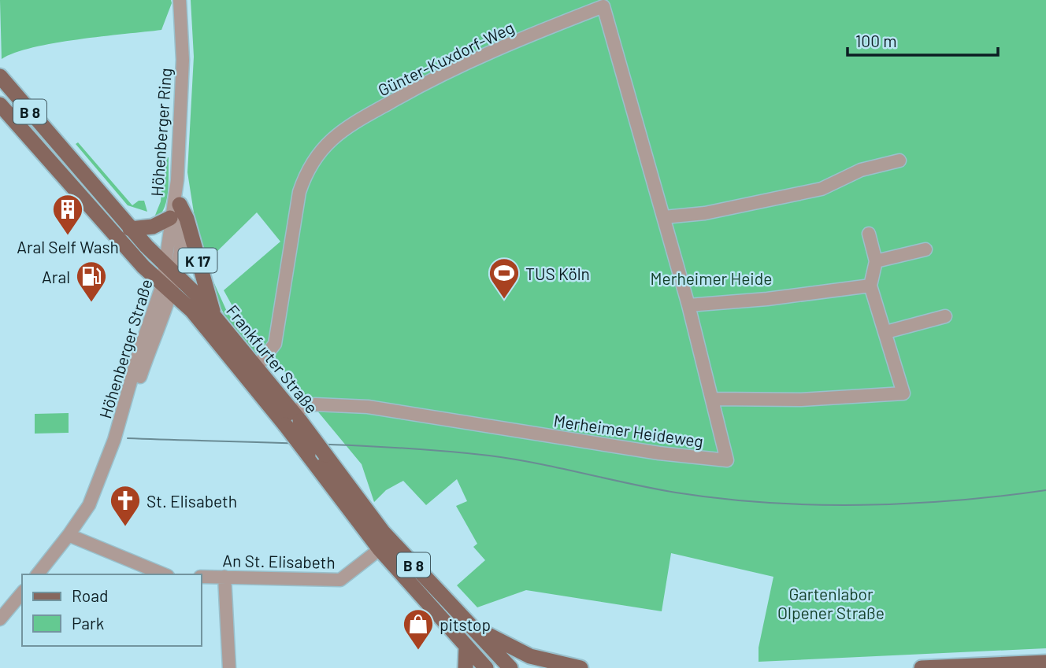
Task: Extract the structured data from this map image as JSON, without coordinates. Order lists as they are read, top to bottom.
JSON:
{
  "streets": {
    "main road": ["B 8", "K 17", "Frankfurter Straße"],
    "street": [
      "Günter-Kuxdorf-Weg",
      "Höhenberger Ring",
      "Höhenberger Straße",
      "Merheimer Heideweg",
      "An St. Elisabeth"
    ]
  },
  "crossings": [
    ["Günter-Kuxdorf-Weg", "Frankfurter Straße"],
    ["Günter-Kuxdorf-Weg", "Merheimer Heideweg"],
    ["Höhenberger Ring", "K 17"],
    ["Höhenberger Ring", "Höhenberger Straße"],
    ["Höhenberger Ring", "Frankfurter Straße"],
    ["K 17", "Höhenberger Straße"],
    ["K 17", "Frankfurter Straße"],
    ["Höhenberger Straße", "Frankfurter Straße"],
    ["Frankfurter Straße", "Merheimer Heideweg"],
    ["Frankfurter Straße", "An St. Elisabeth"]
  ],
  "parks": ["Merheimer Heide", "Gartenlabor Olpener Straße"],
  "places": {
    "building": ["Aral Self Wash"],
    "sports": ["TUS Köln"],
    "fuel station": ["Aral"],
    "church": ["St. Elisabeth"],
    "shop": ["pitstop"]
  },
  "legend": ["Road", "Park"],
  "scale_bar": "100 m"
}
